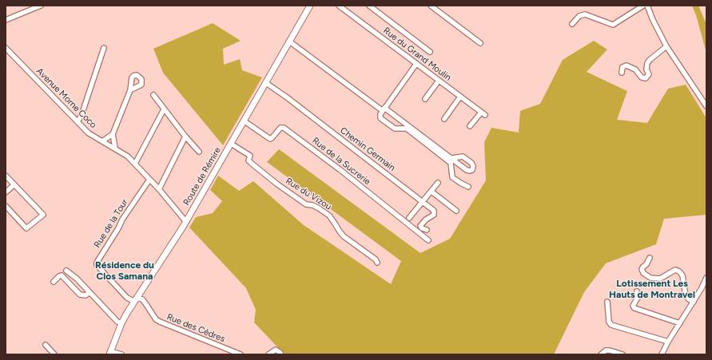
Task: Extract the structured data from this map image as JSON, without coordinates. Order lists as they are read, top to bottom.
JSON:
{
  "streets": {
    "main road": ["Route de Rémire"],
    "street": [
      "Rue du Grand Moulin",
      "Avenue Morne Coco",
      "Chemin Germain",
      "Rue de la Sucrerie",
      "Rue du Vizou",
      "Rue de la Tour",
      "Rue des Cèdres"
    ]
  },
  "crossings": [
    ["Avenue Morne Coco", "Route de Rémire"],
    ["Avenue Morne Coco", "Rue de la Tour"],
    ["Chemin Germain", "Route de Rémire"],
    ["Rue de la Sucrerie", "Route de Rémire"],
    ["Route de Rémire", "Rue du Vizou"],
    ["Route de Rémire", "Rue de la Tour"],
    ["Route de Rémire", "Rue des Cèdres"],
    ["Rue de la Tour", "Rue des Cèdres"]
  ],
  "districts": ["Résidence du Clos Samana", "Lotissement Les Hauts de Montravel"]
}
